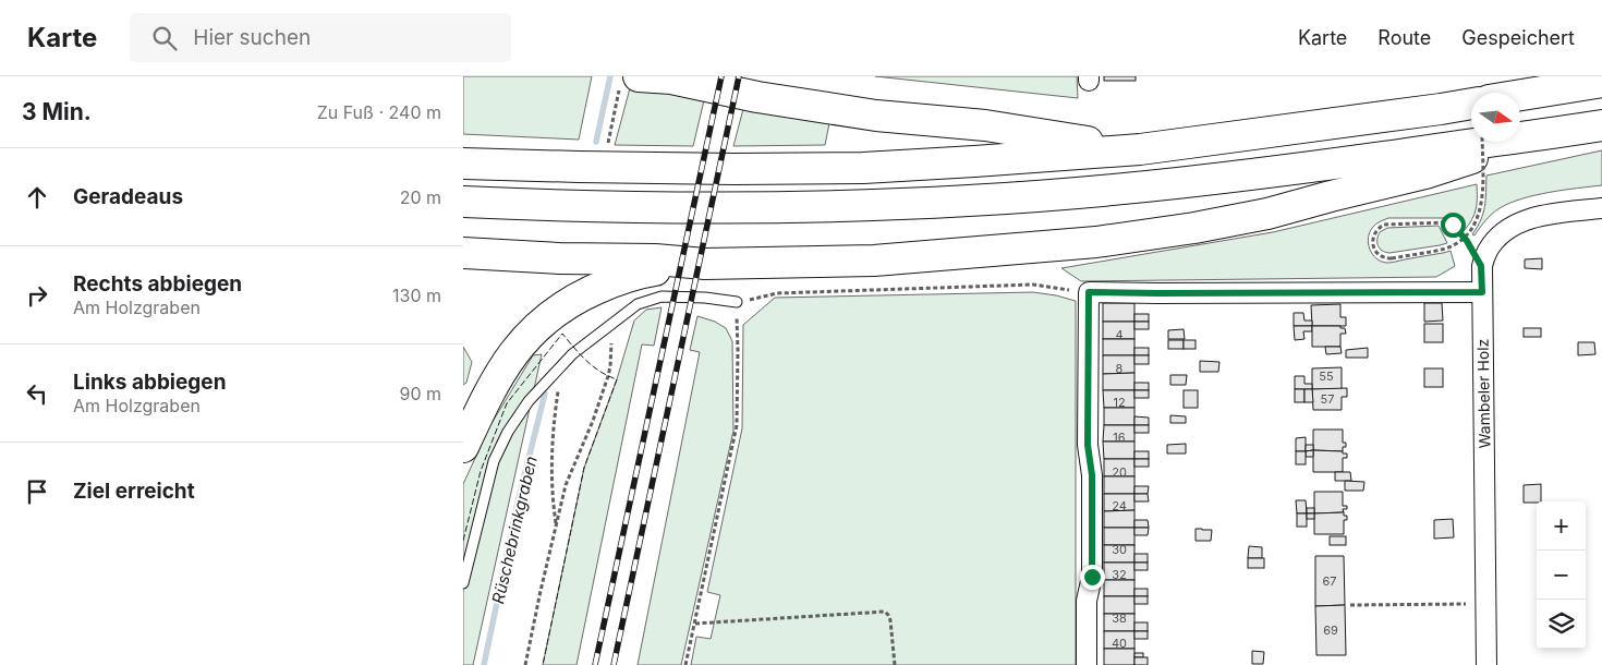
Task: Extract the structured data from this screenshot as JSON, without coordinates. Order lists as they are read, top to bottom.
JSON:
{
  "streets": {
    "street": ["Wambeler Holz"]
  },
  "water": ["Rüschebrinkgraben"],
  "house_numbers": [
    "4",
    "8",
    "55",
    "57",
    "12",
    "16",
    "20",
    "24",
    "30",
    "32",
    "67",
    "38",
    "69",
    "40"
  ],
  "north": "right",
  "page": {
    "header": "Karte",
    "search": "Hier suchen",
    "nav": ["Karte", "Route", "Gespeichert"],
    "heading": ["3 Min.", "Zu Fuß · 240 m"],
    "list": [
      ["Geradeaus", "20 m"],
      ["Rechts abbiegen", "Am Holzgraben", "130 m"],
      ["Links abbiegen", "Am Holzgraben", "90 m"],
      "Ziel erreicht"
    ],
    "map_buttons": ["+", "−"]
  }
}
